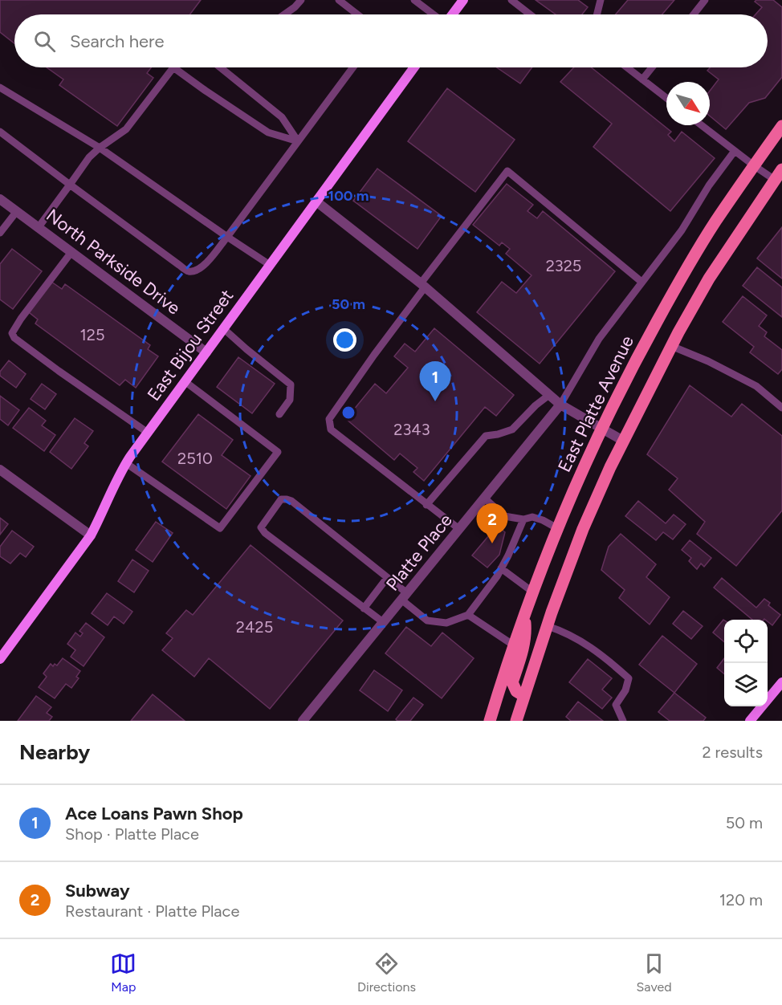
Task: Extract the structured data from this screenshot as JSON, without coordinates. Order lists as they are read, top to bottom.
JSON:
{
  "streets": {
    "main road": ["East Platte Avenue"],
    "street": ["North Parkside Drive", "East Bijou Street", "Platte Place"]
  },
  "crossings": [
    ["North Parkside Drive", "East Bijou Street"]
  ],
  "house_numbers": [
    "2325",
    "125",
    "2343",
    "2510",
    "2425"
  ],
  "north": "bottom right",
  "page": {
    "search": "Search here",
    "pins": ["1", "2"],
    "heading": ["Nearby", "2 results"],
    "list": [
      {
        "mark": "1",
        "name": "Ace Loans Pawn Shop",
        "note": "Shop · Platte Place",
        "value": "50 m"
      },
      {
        "mark": "2",
        "name": "Subway",
        "note": "Restaurant · Platte Place",
        "value": "120 m"
      }
    ],
    "nav": ["Map", "Directions", "Saved"]
  },
  "rings": ["100 m", "50 m"]
}
